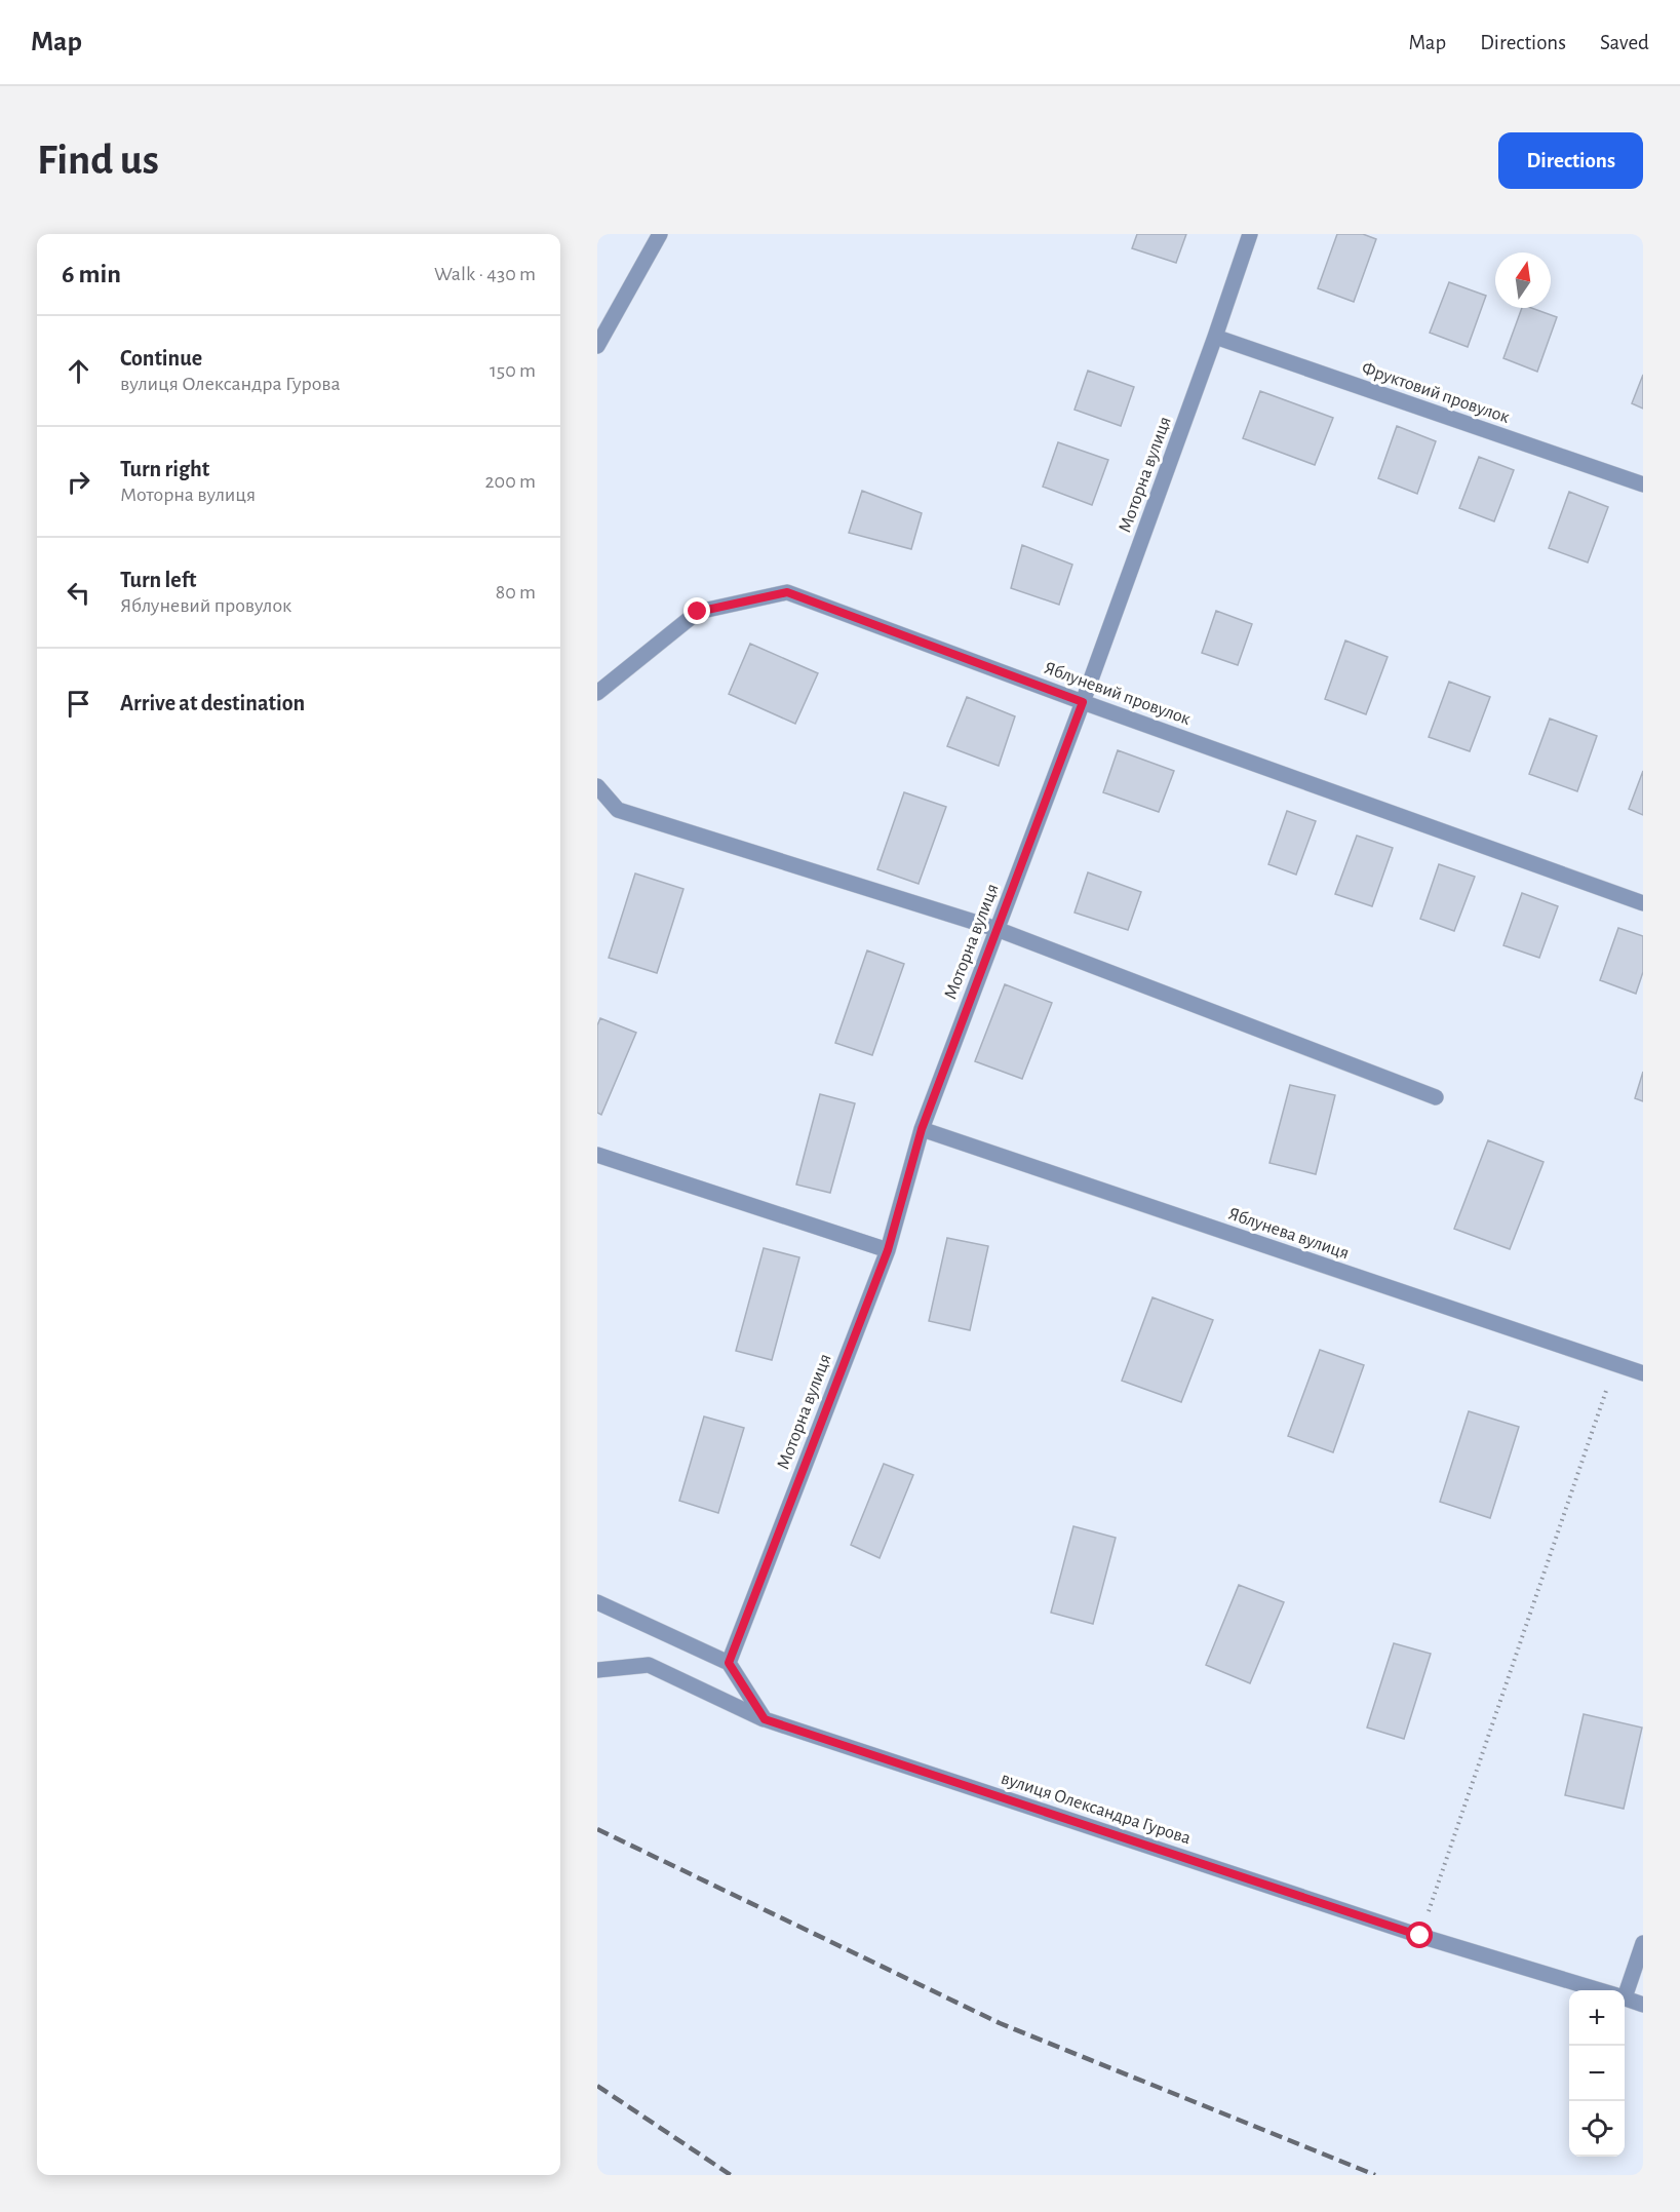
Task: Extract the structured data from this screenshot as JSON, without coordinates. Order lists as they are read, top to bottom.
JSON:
{
  "streets": {
    "street": [
      "Фруктовий провулок",
      "Моторна вулиця",
      "Яблуневий провулок",
      "Яблунева вулиця",
      "вулиця Олександра Гурова"
    ]
  },
  "crossings": [
    ["Фруктовий провулок", "Моторна вулиця"],
    ["Моторна вулиця", "Яблуневий провулок"],
    ["Моторна вулиця", "Яблунева вулиця"]
  ],
  "north": "top",
  "page": {
    "header": "Map",
    "nav": ["Map", "Directions", "Saved"],
    "buttons": "Directions",
    "title": "Find us",
    "heading": ["6 min", "Walk · 430 m"],
    "list": [
      ["Continue", "вулиця Олександра Гурова", "150 m"],
      ["Turn right", "Моторна вулиця", "200 m"],
      ["Turn left", "Яблуневий провулок", "80 m"],
      "Arrive at destination"
    ],
    "map_buttons": ["+", "−"]
  }
}
